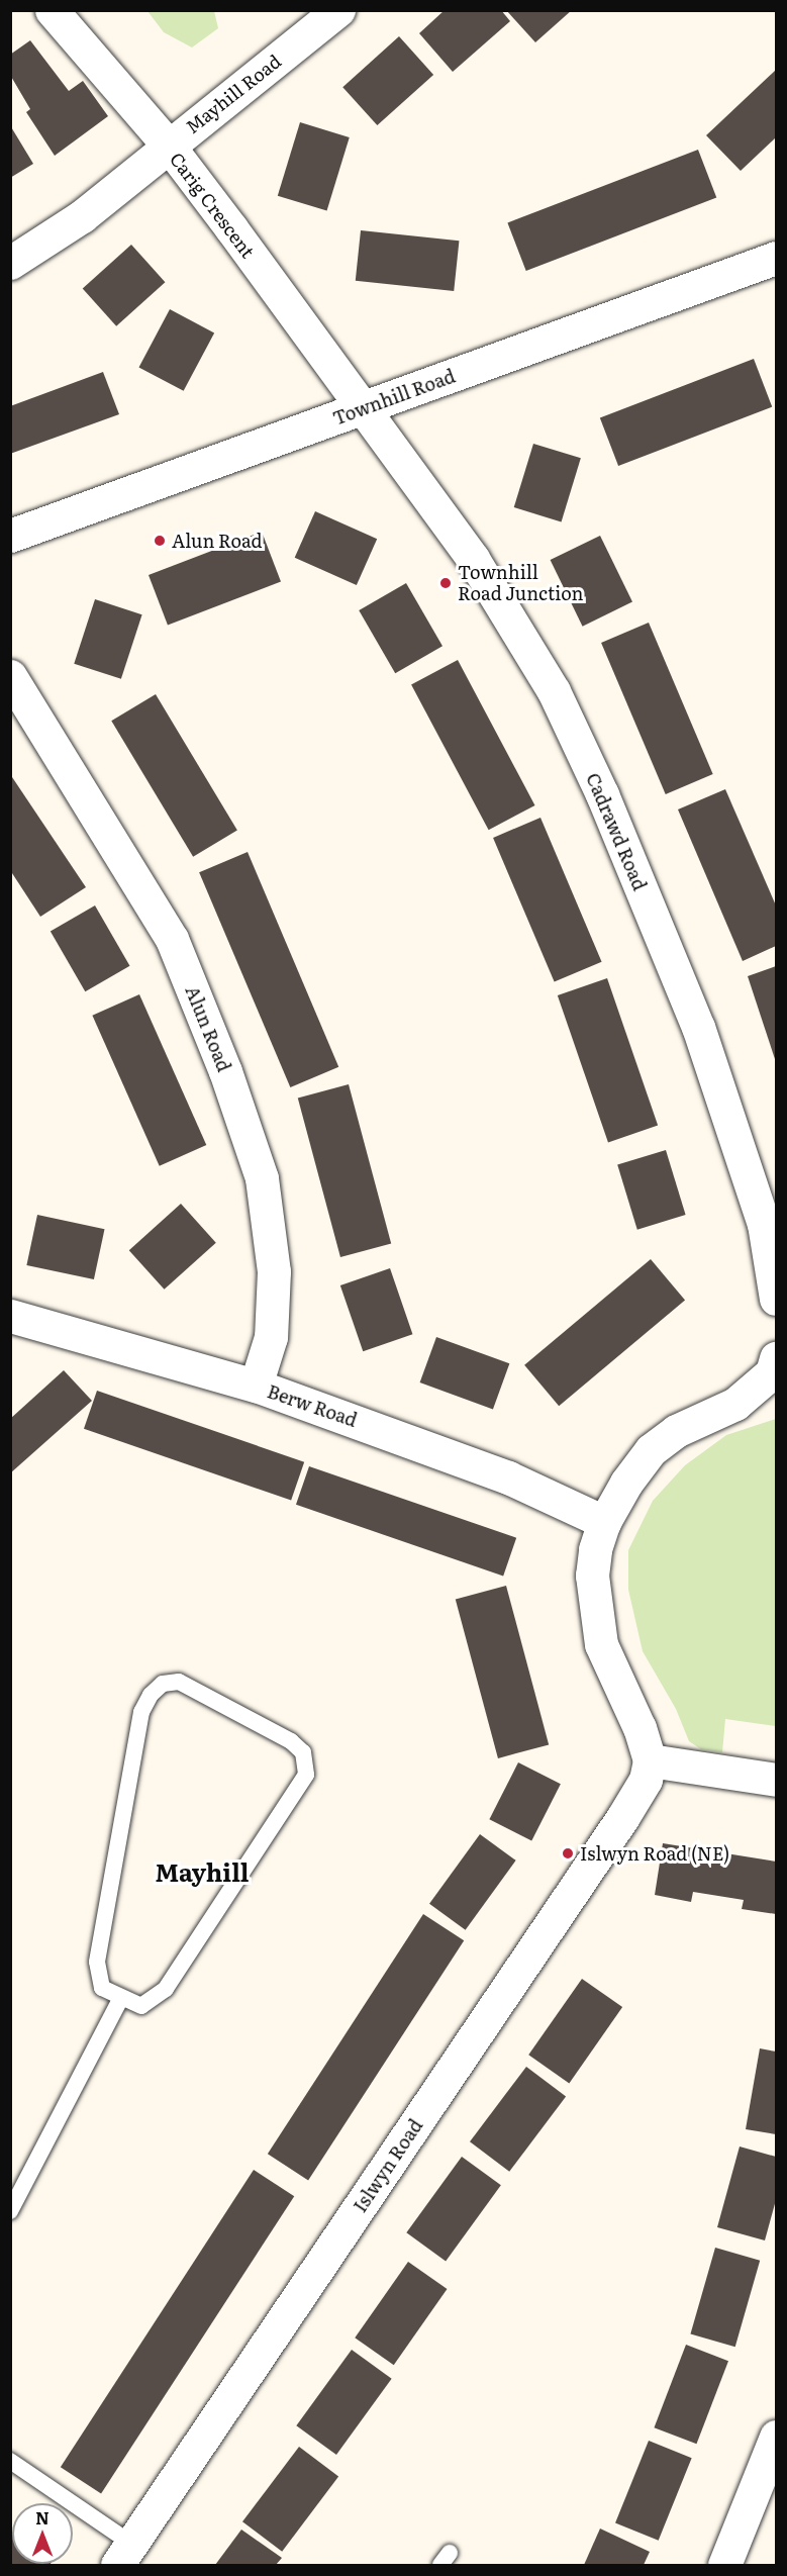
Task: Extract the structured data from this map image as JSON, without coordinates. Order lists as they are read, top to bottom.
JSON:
{
  "streets": {
    "street": [
      "Mayhill Road",
      "Carig Crescent",
      "Townhill Road",
      "Cadrawd Road",
      "Alun Road",
      "Berw Road",
      "Islwyn Road"
    ]
  },
  "crossings": [
    ["Mayhill Road", "Carig Crescent"],
    ["Carig Crescent", "Townhill Road"],
    ["Carig Crescent", "Cadrawd Road"],
    ["Townhill Road", "Cadrawd Road"],
    ["Alun Road", "Berw Road"]
  ],
  "districts": ["Mayhill"],
  "places": ["Alun Road", "Townhill Road Junction", "Islwyn Road (NE)"],
  "north": "top"
}
